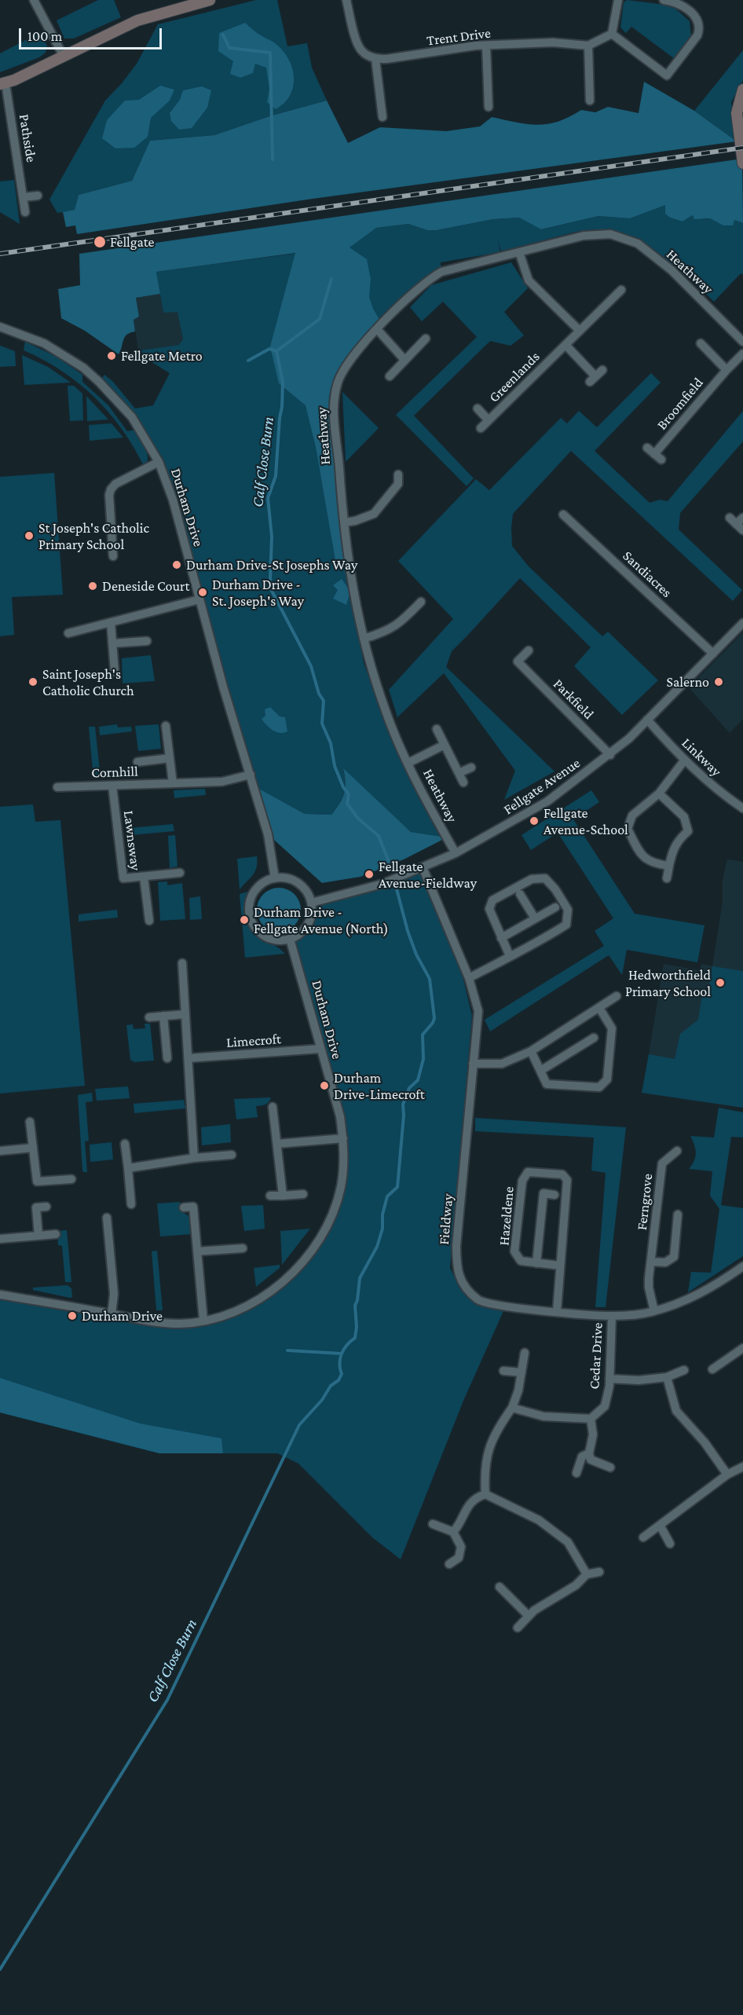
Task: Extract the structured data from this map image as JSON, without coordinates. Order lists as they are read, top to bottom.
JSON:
{
  "streets": {
    "street": [
      "Trent Drive",
      "Pathside",
      "Heathway",
      "Greenlands",
      "Broomfield",
      "Durham Drive",
      "Sandiacres",
      "Parkfield",
      "Linkway",
      "Cornhill",
      "Fellgate Avenue",
      "Lawnsway",
      "Limecroft",
      "Ferngrove",
      "Hazeldene",
      "Fieldway",
      "Cedar Drive"
    ]
  },
  "crossings": [
    ["Heathway", "Fellgate Avenue"],
    ["Durham Drive", "Cornhill"],
    ["Durham Drive", "Fellgate Avenue"],
    ["Durham Drive", "Limecroft"],
    ["Sandiacres", "Fellgate Avenue"],
    ["Parkfield", "Fellgate Avenue"],
    ["Linkway", "Fellgate Avenue"],
    ["Cornhill", "Lawnsway"],
    ["Fellgate Avenue", "Fieldway"],
    ["Ferngrove", "Fieldway"],
    ["Hazeldene", "Fieldway"],
    ["Fieldway", "Cedar Drive"]
  ],
  "water": ["Calf Close Burn"],
  "places": [
    "Fellgate",
    "Fellgate Metro",
    "St Joseph's Catholic Primary School",
    "Durham Drive-St Josephs Way",
    "Deneside Court",
    "Durham Drive - St. Joseph's Way",
    "Saint Joseph's Catholic Church",
    "Salerno",
    "Fellgate Avenue-School",
    "Fellgate Avenue-Fieldway",
    "Durham Drive - Fellgate Avenue (North)",
    "Hedworthfield Primary School",
    "Durham Drive-Limecroft",
    "Durham Drive"
  ],
  "scale_bar": "100 m"
}
